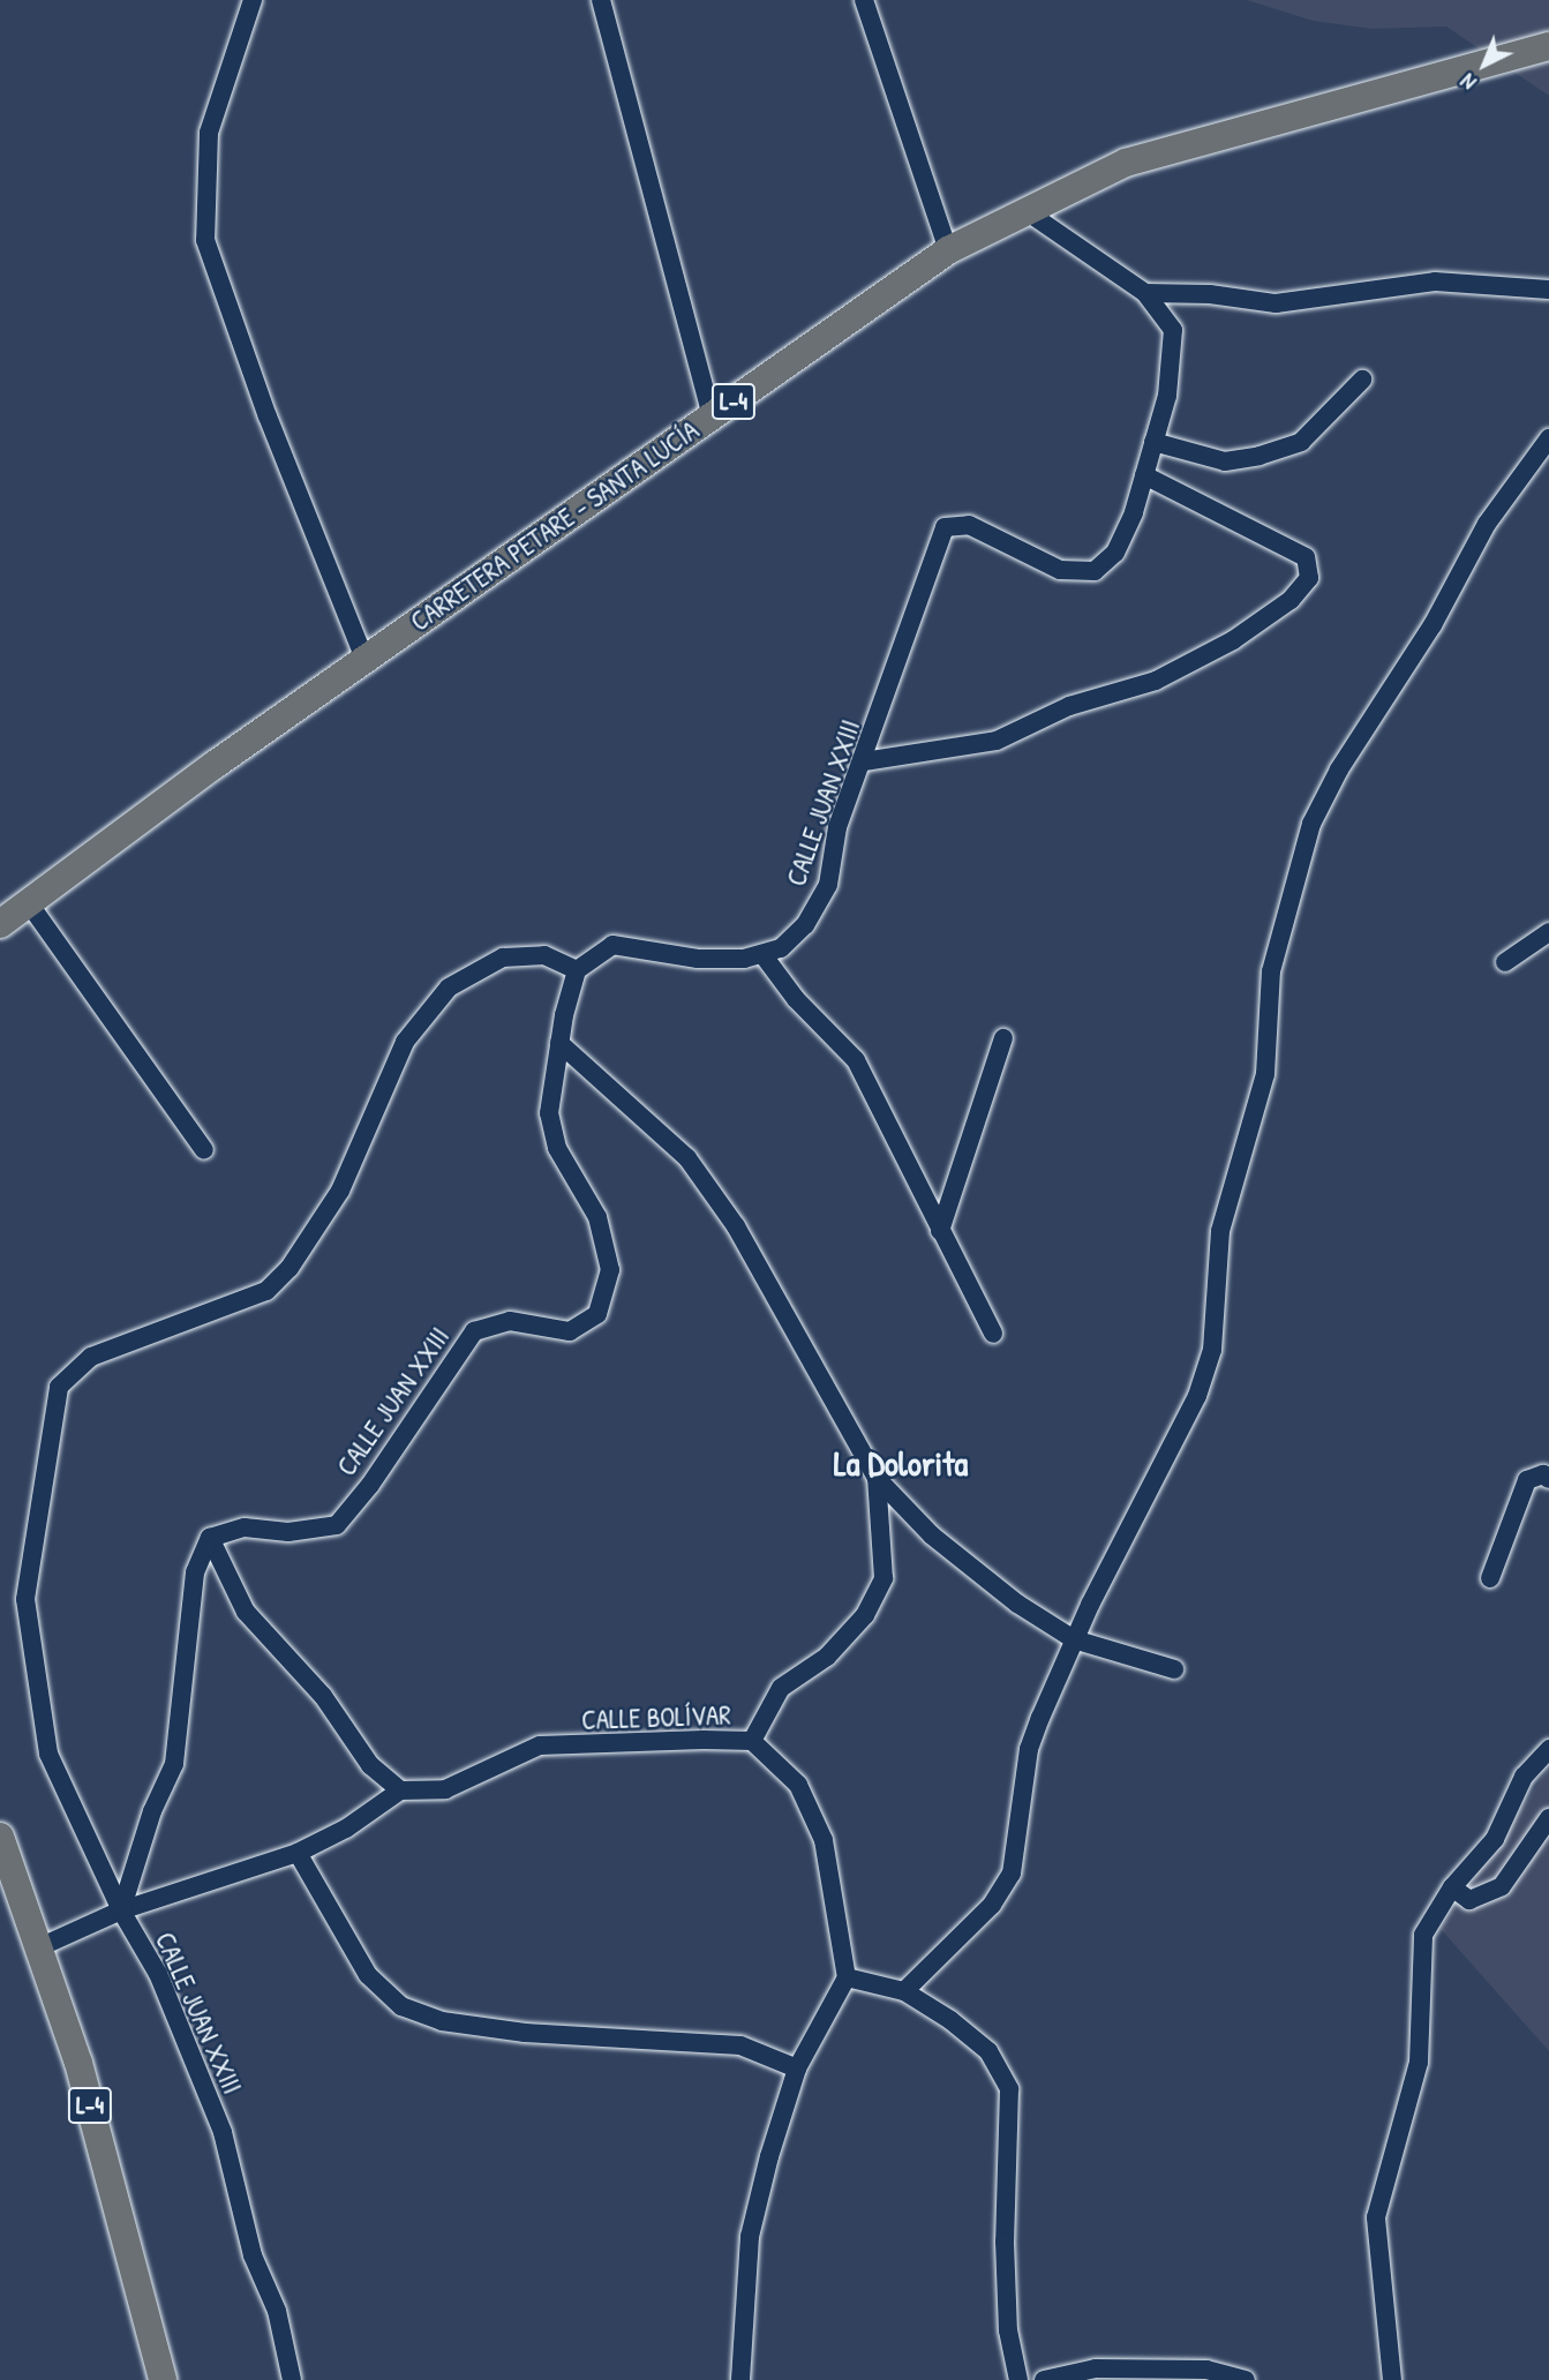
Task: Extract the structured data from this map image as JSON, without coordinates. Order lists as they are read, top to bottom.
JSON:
{
  "streets": {
    "main road": ["L-4", "CARRETERA PETARE - SANTA LUCÍA"],
    "street": ["CALLE JUAN XXIII", "CALLE BOLÍVAR"]
  },
  "crossings": [
    ["CARRETERA PETARE - SANTA LUCÍA", "CALLE JUAN XXIII"]
  ],
  "districts": ["La Dolorita"],
  "north": "bottom left"
}
